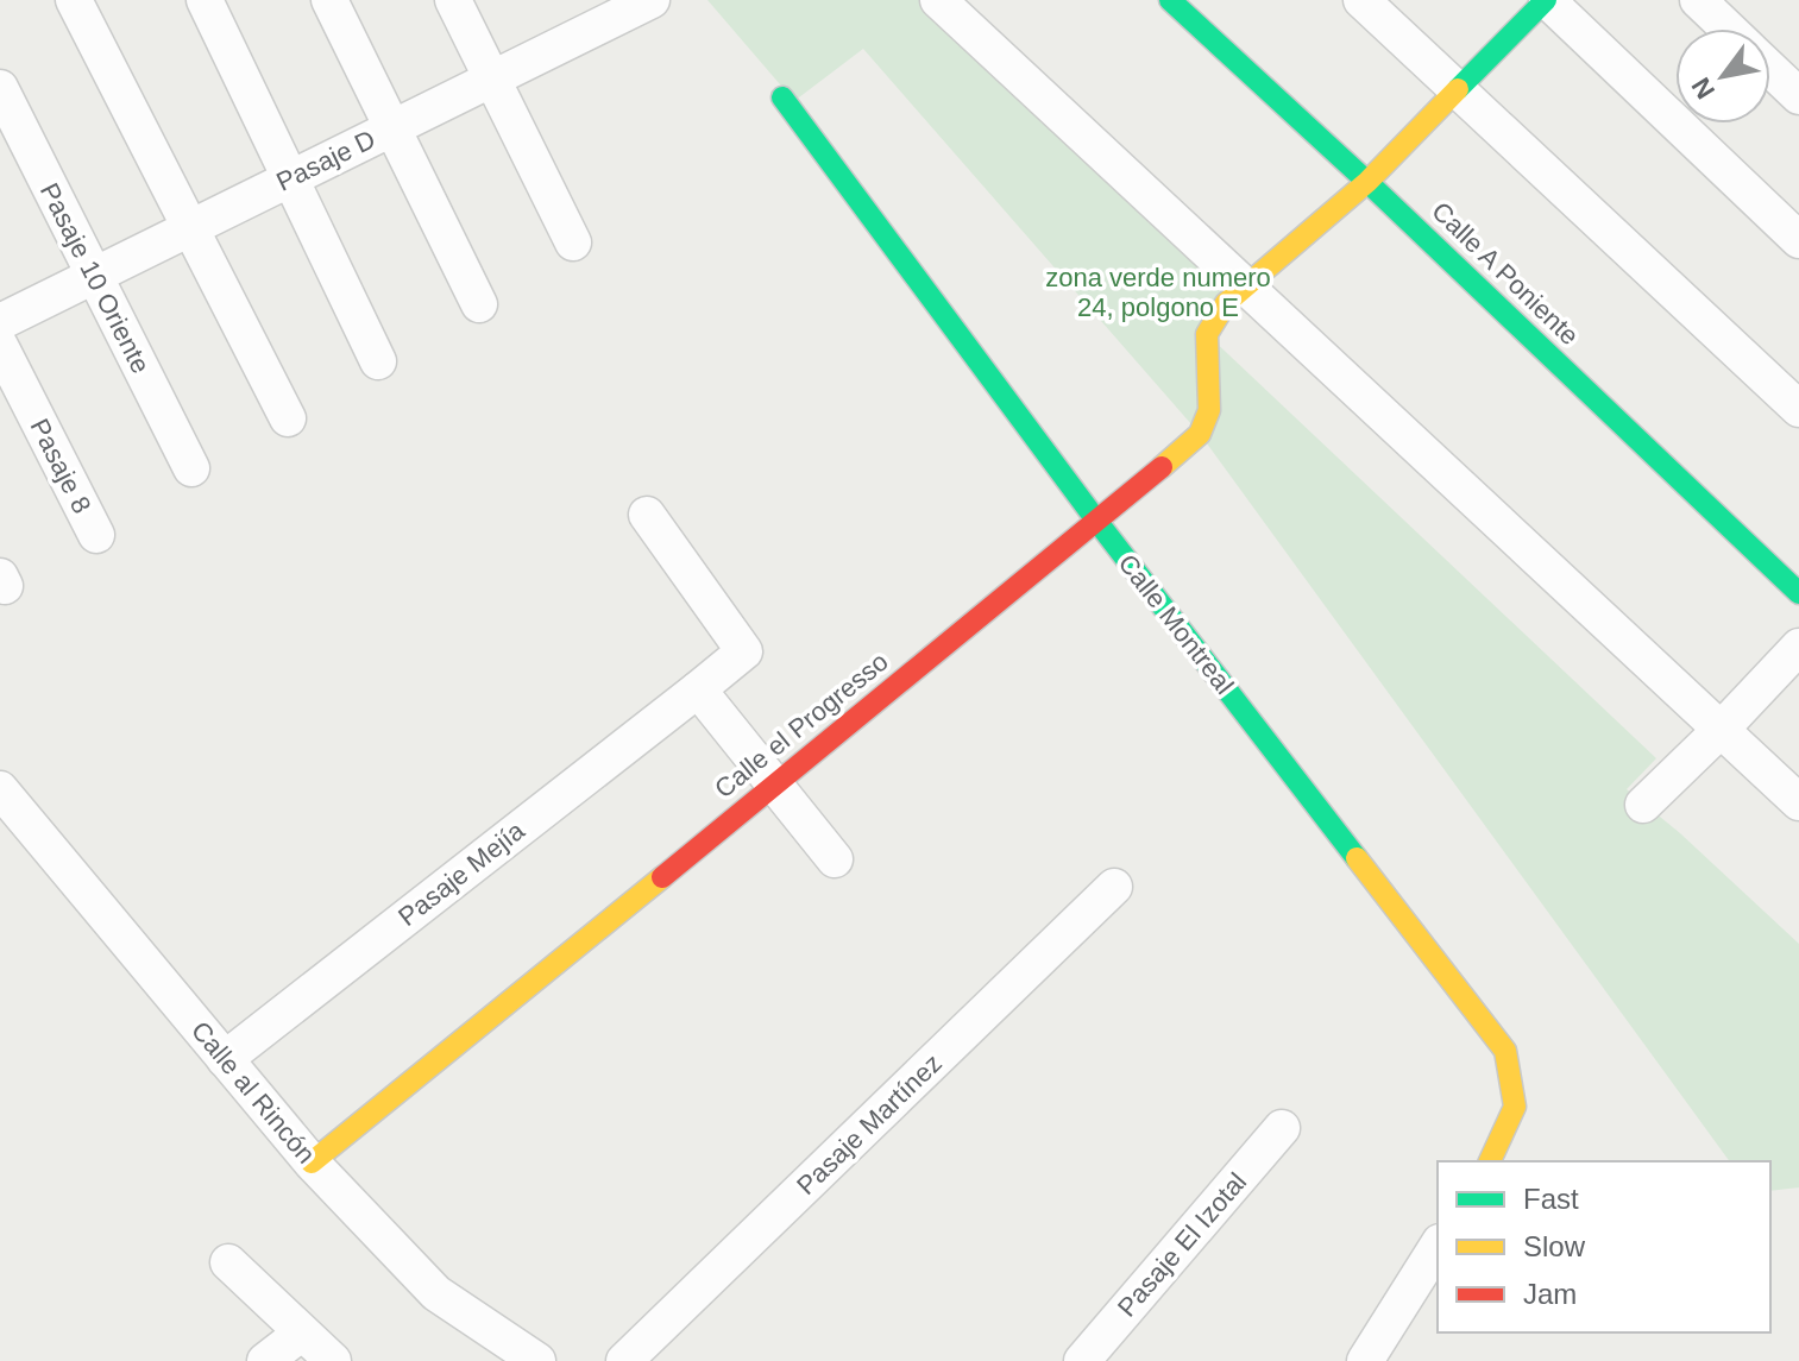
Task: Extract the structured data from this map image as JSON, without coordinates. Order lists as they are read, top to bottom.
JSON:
{
  "streets": {
    "street": [
      "Pasaje D",
      "Calle A Poniente",
      "Pasaje 10 Oriente",
      "Pasaje 8",
      "Calle Montreal",
      "Calle el Progresso",
      "Pasaje Mejía",
      "Calle al Rincón",
      "Pasaje Martínez",
      "Pasaje El Izotal"
    ]
  },
  "crossings": [
    ["Pasaje D", "Pasaje 10 Oriente"],
    ["Calle A Poniente", "Calle el Progresso"],
    ["Calle Montreal", "Calle el Progresso"],
    ["Calle el Progresso", "Calle al Rincón"],
    ["Pasaje Mejía", "Calle al Rincón"]
  ],
  "parks": ["zona verde numero 24, polgono E"],
  "legend": ["Fast", "Slow", "Jam"],
  "north": "bottom left"
}
